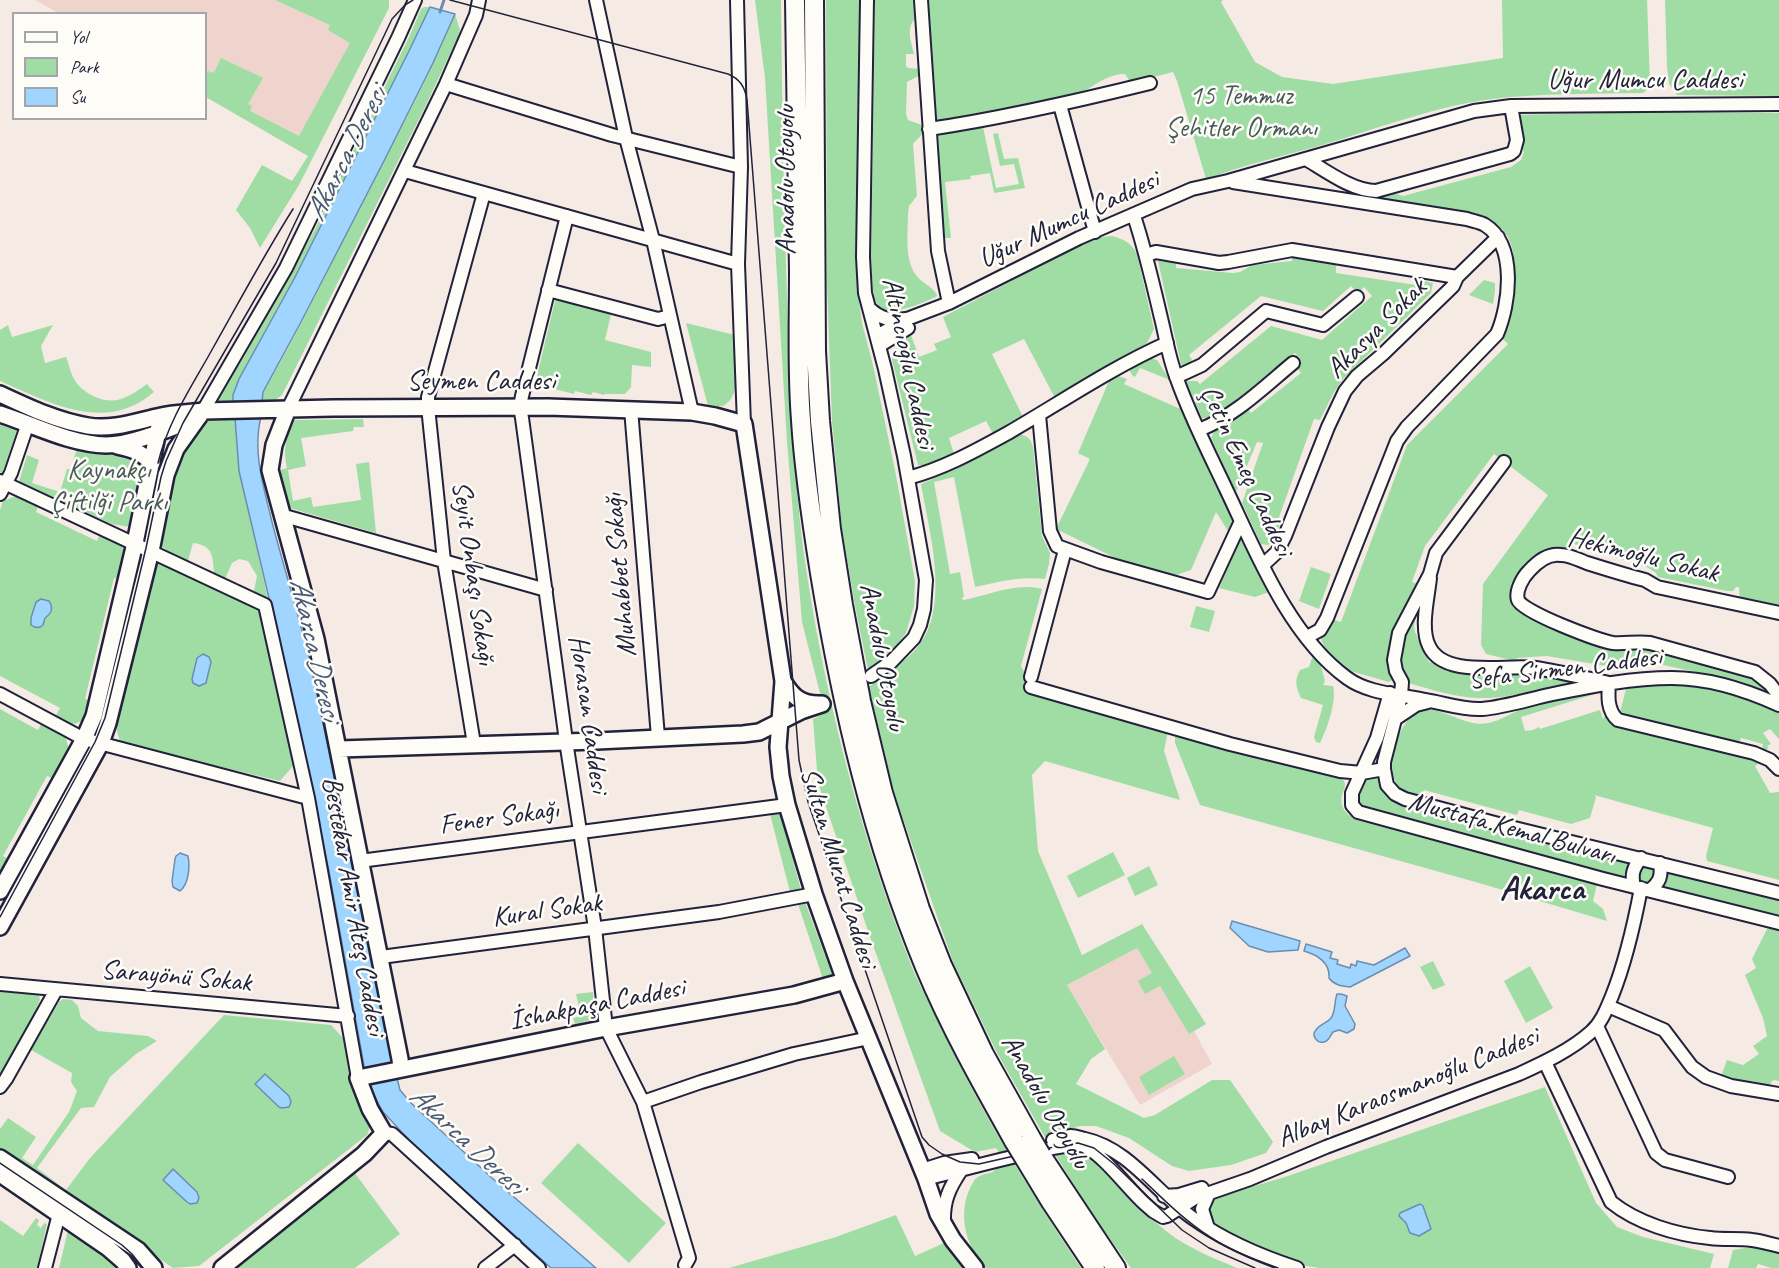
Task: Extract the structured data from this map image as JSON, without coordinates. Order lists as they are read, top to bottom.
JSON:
{
  "streets": {
    "highway": ["Anadolu Otoyolu"],
    "main road": [
      "Seymen Caddesi",
      "Sultan Murat Caddesi",
      "Bestekar Amir Ateş Caddesi",
      "İshakpaşa Caddesi"
    ],
    "street": [
      "Uğur Mumcu Caddesi",
      "Akasya Sokak",
      "Altıncıoğlu Caddesi",
      "Çetin Emeç Caddesi",
      "Hekimoğlu Sokak",
      "Seyit Onbaşı Sokağı",
      "Muhabbet Sokağı",
      "Sefa Sirmen Caddesi",
      "Horasan Caddesi",
      "Fener Sokağı",
      "Mustafa Kemal Bulvarı",
      "Kural Sokak",
      "Sarayönü Sokak",
      "Albay Karaosmanoğlu Caddesi"
    ]
  },
  "crossings": [
    ["Uğur Mumcu Caddesi", "Çetin Emeç Caddesi"],
    ["Akasya Sokak", "Çetin Emeç Caddesi"],
    ["Seymen Caddesi", "Seyit Onbaşı Sokağı"],
    ["Seymen Caddesi", "Muhabbet Sokağı"],
    ["Seymen Caddesi", "Horasan Caddesi"],
    ["Seymen Caddesi", "Sultan Murat Caddesi"],
    ["Çetin Emeç Caddesi", "Sefa Sirmen Caddesi"],
    ["Çetin Emeç Caddesi", "Mustafa Kemal Bulvarı"],
    ["Sefa Sirmen Caddesi", "Mustafa Kemal Bulvarı"],
    ["Horasan Caddesi", "Fener Sokağı"],
    ["Horasan Caddesi", "Kural Sokak"],
    ["Horasan Caddesi", "İshakpaşa Caddesi"],
    ["Fener Sokağı", "Sultan Murat Caddesi"],
    ["Mustafa Kemal Bulvarı", "Albay Karaosmanoğlu Caddesi"],
    ["Sultan Murat Caddesi", "Kural Sokak"],
    ["Sultan Murat Caddesi", "İshakpaşa Caddesi"],
    ["Bestekar Amir Ateş Caddesi", "Sarayönü Sokak"],
    ["Bestekar Amir Ateş Caddesi", "İshakpaşa Caddesi"]
  ],
  "districts": ["Akarca"],
  "water": ["Akarca Deresi"],
  "parks": ["15 Temmuz Şehitler Ormanı", "Kaynakçı Çiftilği Parkı"],
  "legend": ["Yol", "Park", "Su"]
}
